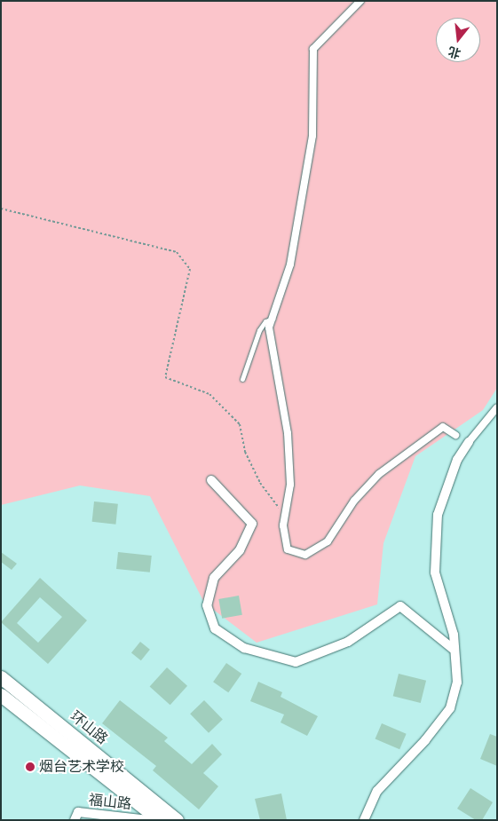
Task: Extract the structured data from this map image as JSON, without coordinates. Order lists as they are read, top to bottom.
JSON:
{
  "streets": {
    "main road": ["环山路"],
    "street": ["福山路"]
  },
  "places": ["烟台艺术学校"],
  "north": "bottom"
}
